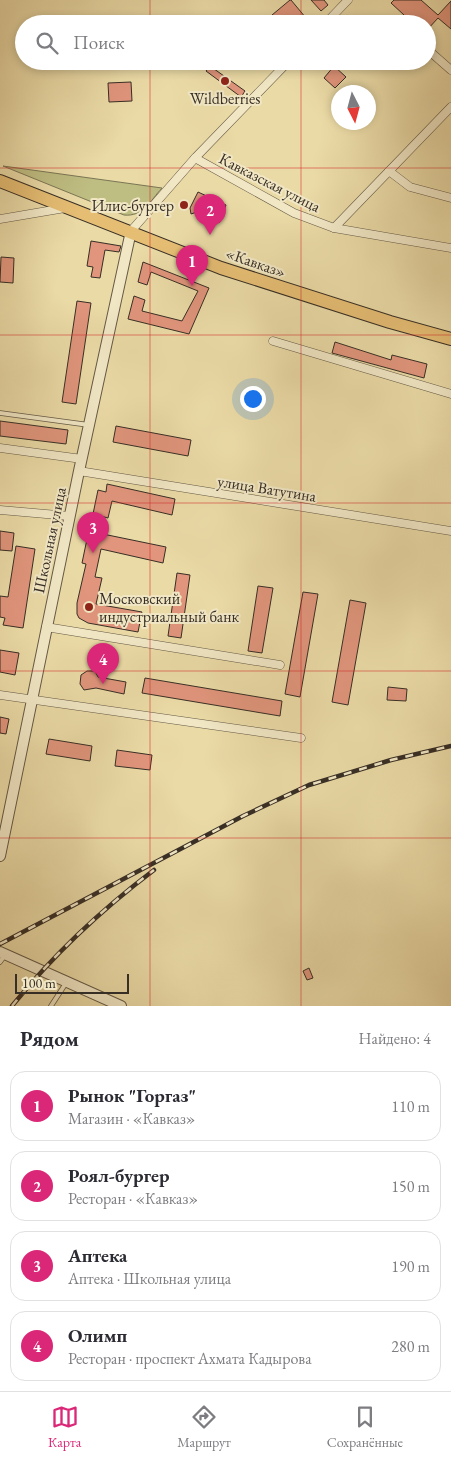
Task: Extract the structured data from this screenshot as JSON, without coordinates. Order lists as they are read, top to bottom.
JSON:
{
  "streets": {
    "main road": ["«Кавказ»"],
    "street": ["Кавказская улица", "улица Ватутина", "Школьная улица"]
  },
  "crossings": [
    ["«Кавказ»", "Школьная улица"],
    ["улица Ватутина", "Школьная улица"]
  ],
  "places": ["Wildberries", "Илис-бургер", "Московский индустриальный банк"],
  "scale_bar": "100 m",
  "north": "bottom",
  "page": {
    "search": "Поиск",
    "pins": [
      "2",
      "1",
      "3",
      "4"
    ],
    "scale": "100 m",
    "heading": ["Рядом", "Найдено: 4"],
    "list": [
      {
        "mark": "1",
        "name": "Рынок \"Горгаз\"",
        "note": "Магазин · «Кавказ»",
        "value": "110 m"
      },
      {
        "mark": "2",
        "name": "Роял-бургер",
        "note": "Ресторан · «Кавказ»",
        "value": "150 m"
      },
      {
        "mark": "3",
        "name": "Аптека",
        "note": "Аптека · Школьная улица",
        "value": "190 m"
      },
      {
        "mark": "4",
        "name": "Олимп",
        "note": "Ресторан · проспект Ахмата Кадырова",
        "value": "280 m"
      }
    ],
    "nav": ["Карта", "Маршрут", "Сохранённые"]
  }
}
